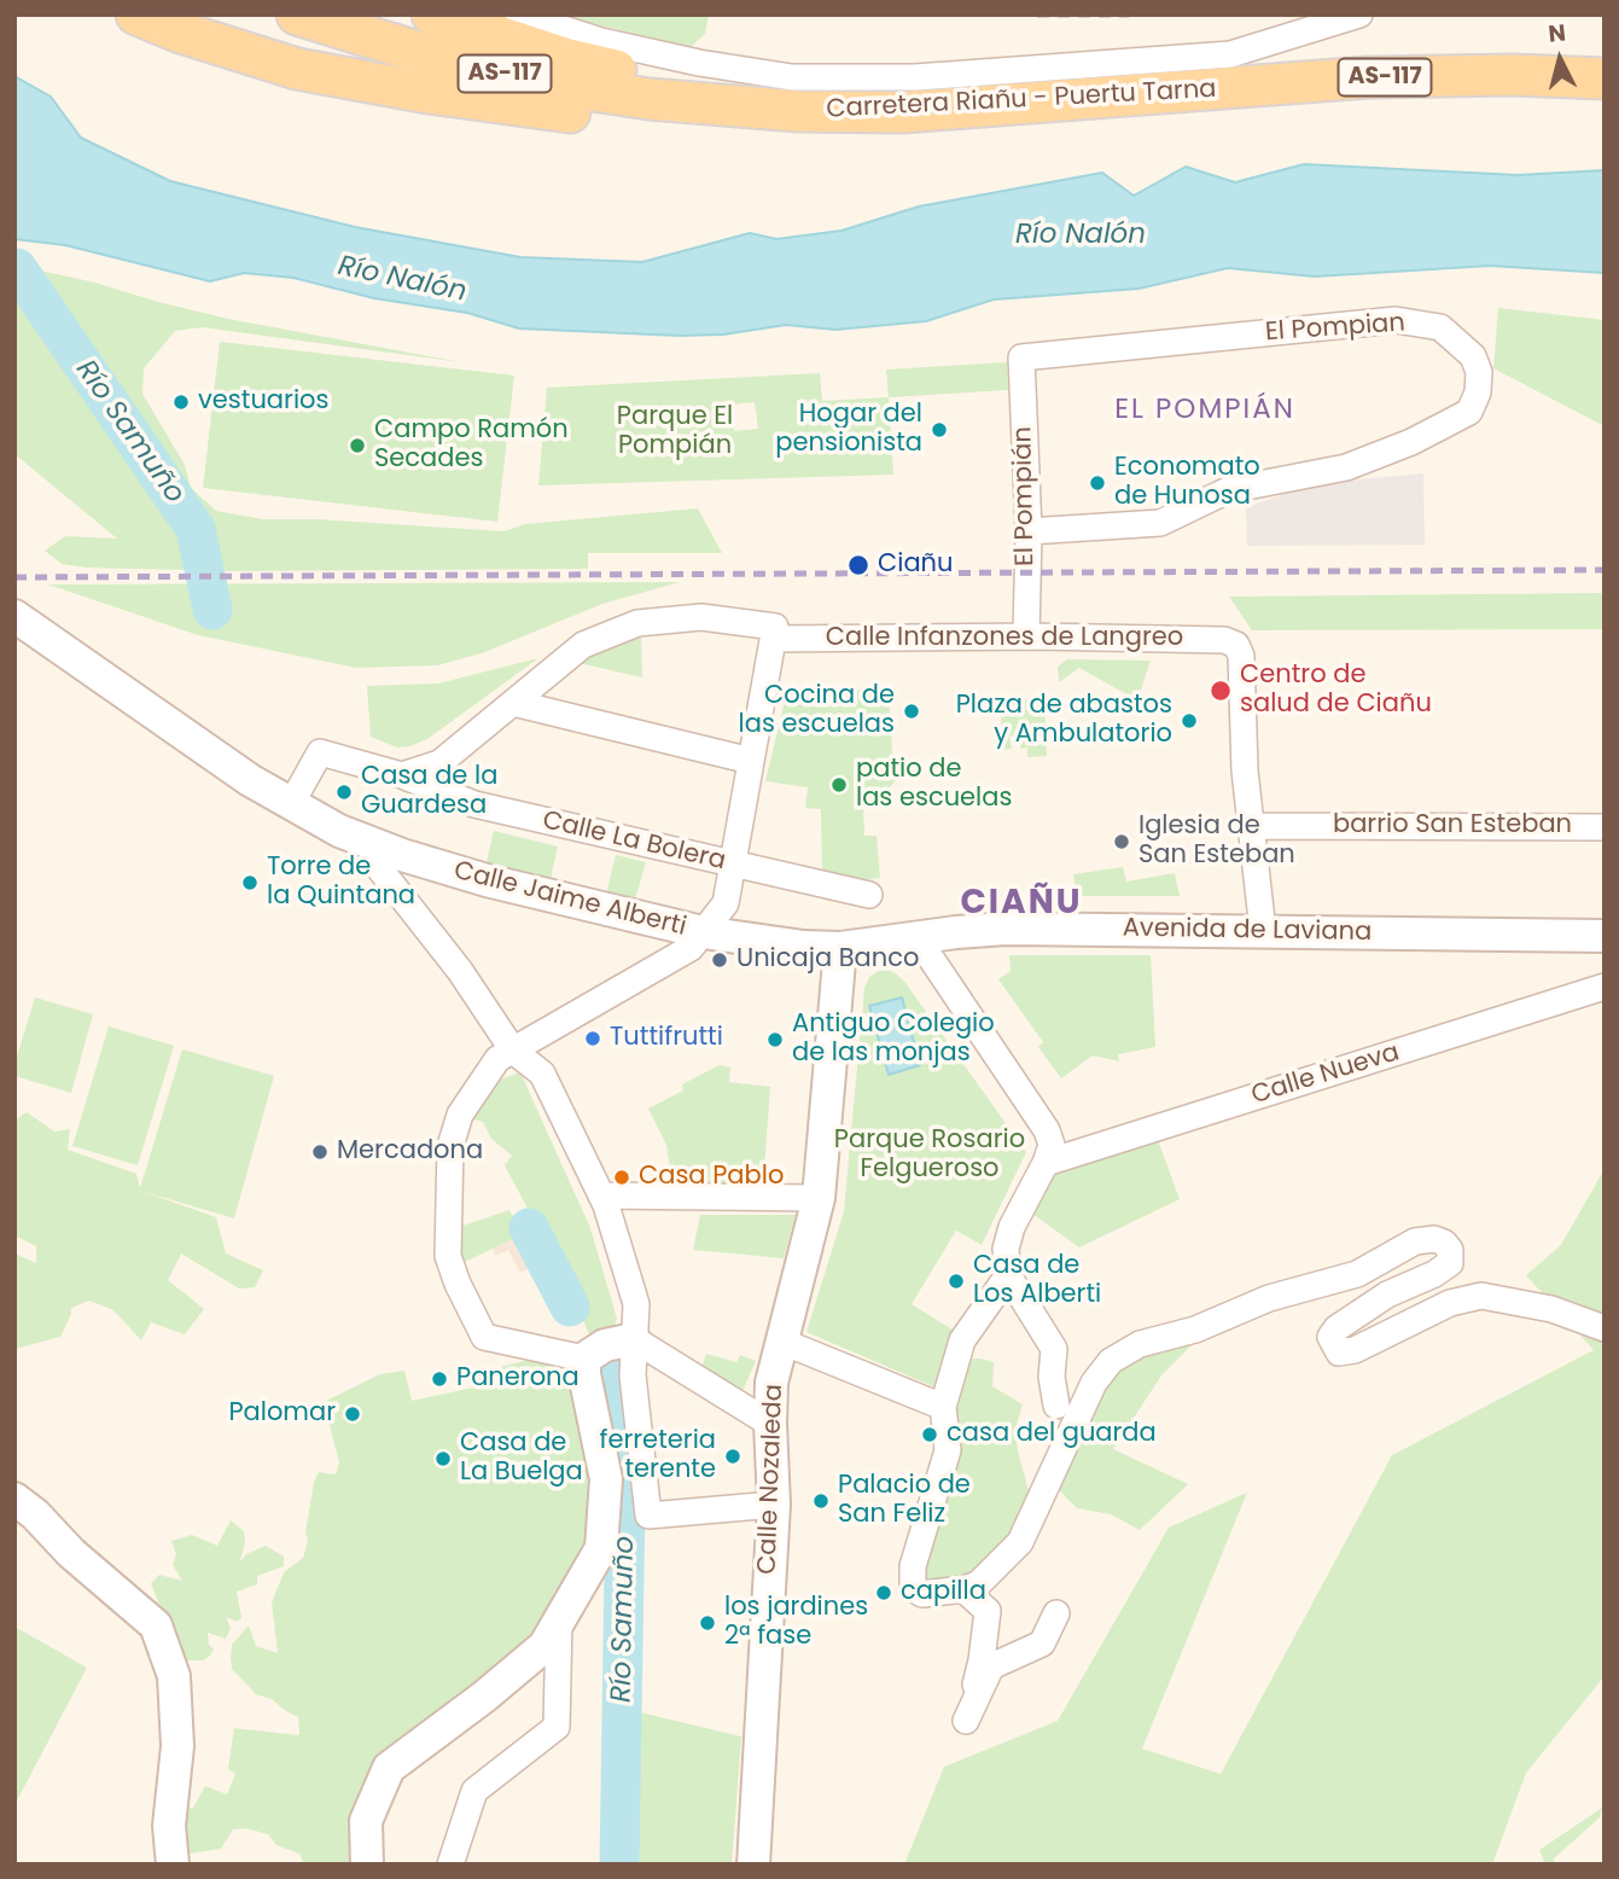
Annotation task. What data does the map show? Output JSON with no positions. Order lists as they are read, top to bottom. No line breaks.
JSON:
{"streets":{"main road":["AS-117","Carretera Riañu - Puertu Tarna"],"street":["El Pompian","El Pompián","Calle Infanzones de Langreo","barrio San Esteban","Calle La Bolera","Calle Jaime Alberti","Avenida de Laviana","Calle Nueva","Calle Nozaleda"]},"crossings":[["El Pompian","El Pompián"],["El Pompián","Calle Infanzones de Langreo"],["Calle Infanzones de Langreo","barrio San Esteban"],["Calle Infanzones de Langreo","Calle La Bolera"],["Calle La Bolera","Calle Jaime Alberti"],["Calle Jaime Alberti","Avenida de Laviana"],["Calle Jaime Alberti","Calle Nozaleda"],["Avenida de Laviana","Calle Nozaleda"]],"districts":["EL POMPIÁN","CIAÑU"],"water":["Río Nalón","Río Samuño"],"parks":["Parque El Pompián","Parque Rosario Felgueroso"],"places":["vestuarios","Hogar del pensionista","Campo Ramón Secades","Economato de Hunosa","Ciañu","Centro de salud de Ciañu","Cocina de las escuelas","Plaza de abastos y Ambulatorio","patio de las escuelas","Casa de la Guardesa","Iglesia de San Esteban","Torre de la Quintana","Unicaja Banco","Tuttifrutti","Antiguo Colegio de las monjas","Mercadona","Casa Pablo","Casa de Los Alberti","Panerona","Palomar","casa del guarda","ferreteria terente","Casa de La Buelga","Palacio de San Feliz","capilla","los jardines 2ª fase"],"north":"top"}
